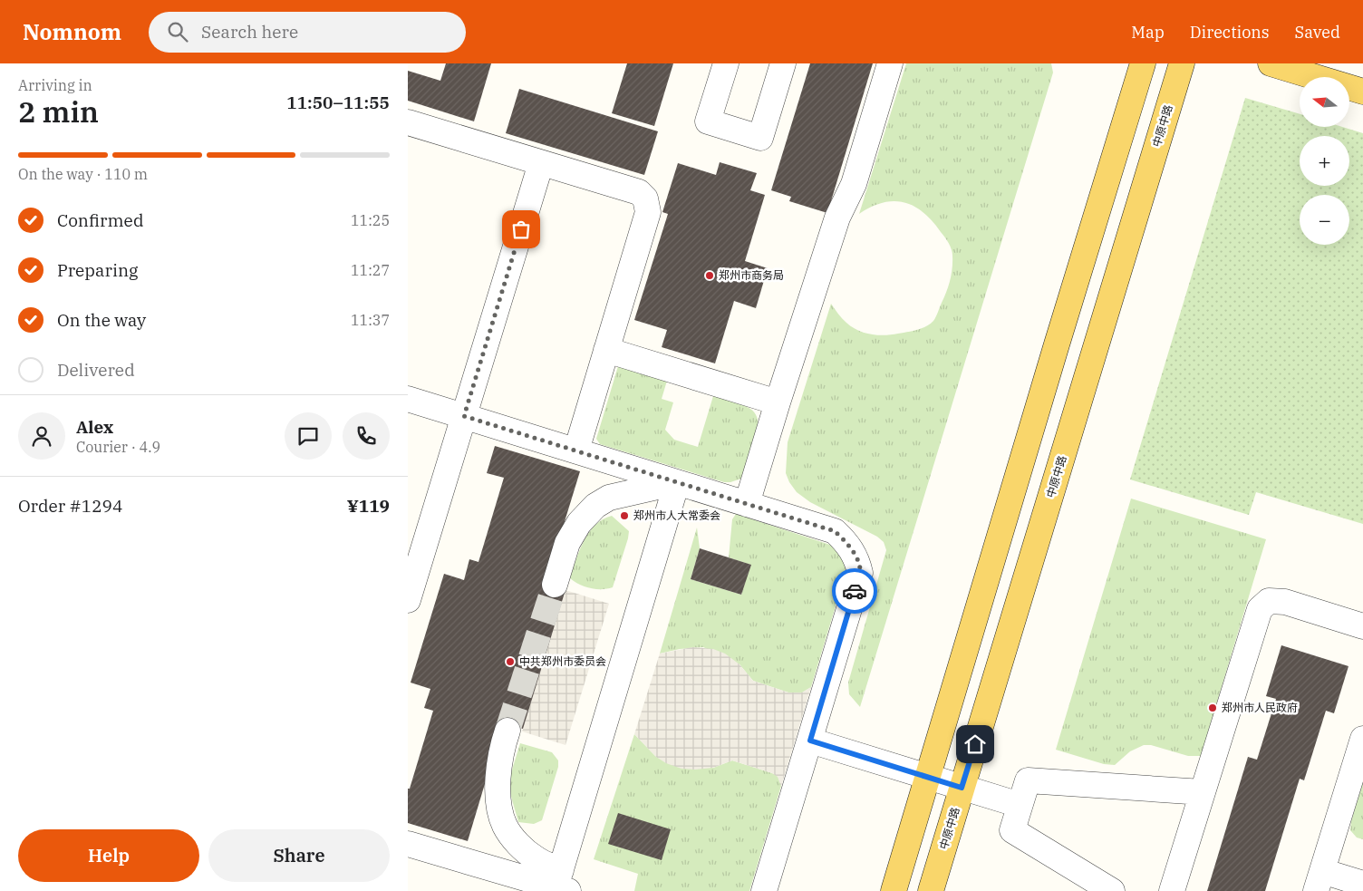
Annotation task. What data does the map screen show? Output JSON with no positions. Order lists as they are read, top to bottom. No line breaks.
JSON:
{"streets":{"main road":["中原中路"]},"places":["郑州市商务局","郑州市人大常委会","中共郑州市委员会","郑州市人民政府"],"north":"left","page":{"header":"Nomnom","search":"Search here","nav":["Map","Directions","Saved"],"heading":["2 min","Arriving in","11:50–11:55"],"panel":["Alex","Courier · 4.9","Order #1294","¥119"],"map_buttons":["+","−"],"bar":"On the way · 110 m","list":[["Confirmed","11:25"],["Preparing","11:27"],["On the way","11:37"],"Delivered"],"buttons":["Help","Share"]}}
